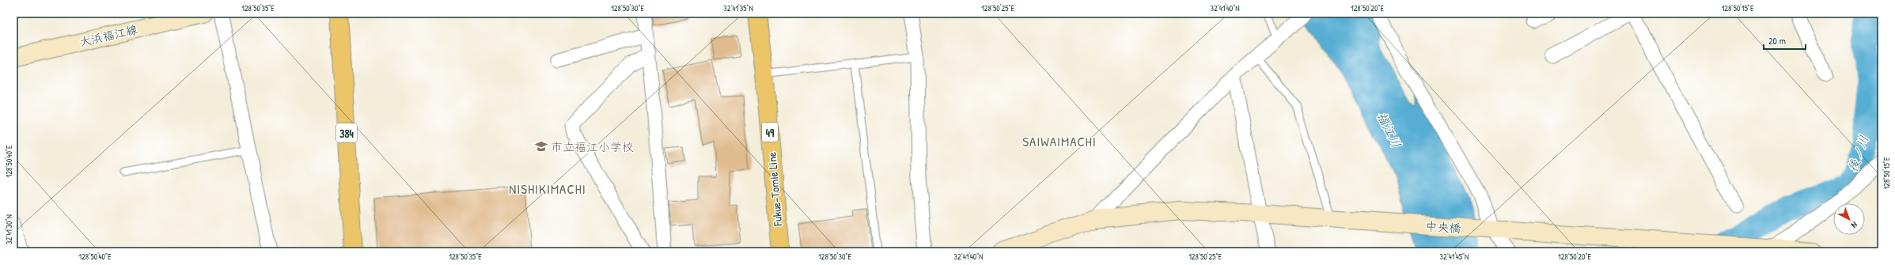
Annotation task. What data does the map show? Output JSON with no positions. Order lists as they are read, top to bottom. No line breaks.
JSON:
{"streets":{"main road":["49","384","Fukue-Tomie Line"],"street":["大浜福江線","中央橋"]},"districts":["SAIWAIMACHI","NISHIKIMACHI"],"water":["福江川","後ノ川"],"places":{"school or university":["市立福江小学校"]},"scale_bar":"20 m","north":"bottom right","coordinates":["128°50'35\"E","128°50'30\"E","32°41'35\"N","128°50'25\"E","32°41'40\"N","128°50'20\"E","128°50'15\"E","128°50'40\"E","32°41'30\"N","32°41'45\"N"]}
